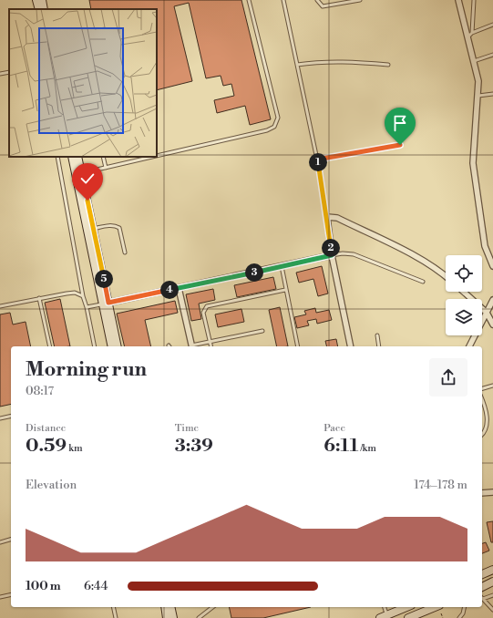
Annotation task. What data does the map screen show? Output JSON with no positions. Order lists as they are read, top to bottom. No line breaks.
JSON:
{"page":{"pins":["1","2","3","5","4"],"heading":["Morning run","08:17"],"stats":[["Distance","0.59 km"],["Time","3:39"],["Pace","6:11 /km"]],"chart":["Elevation","174–178 m"],"list":[{"name":"100 m","note":"6:44"}]}}
